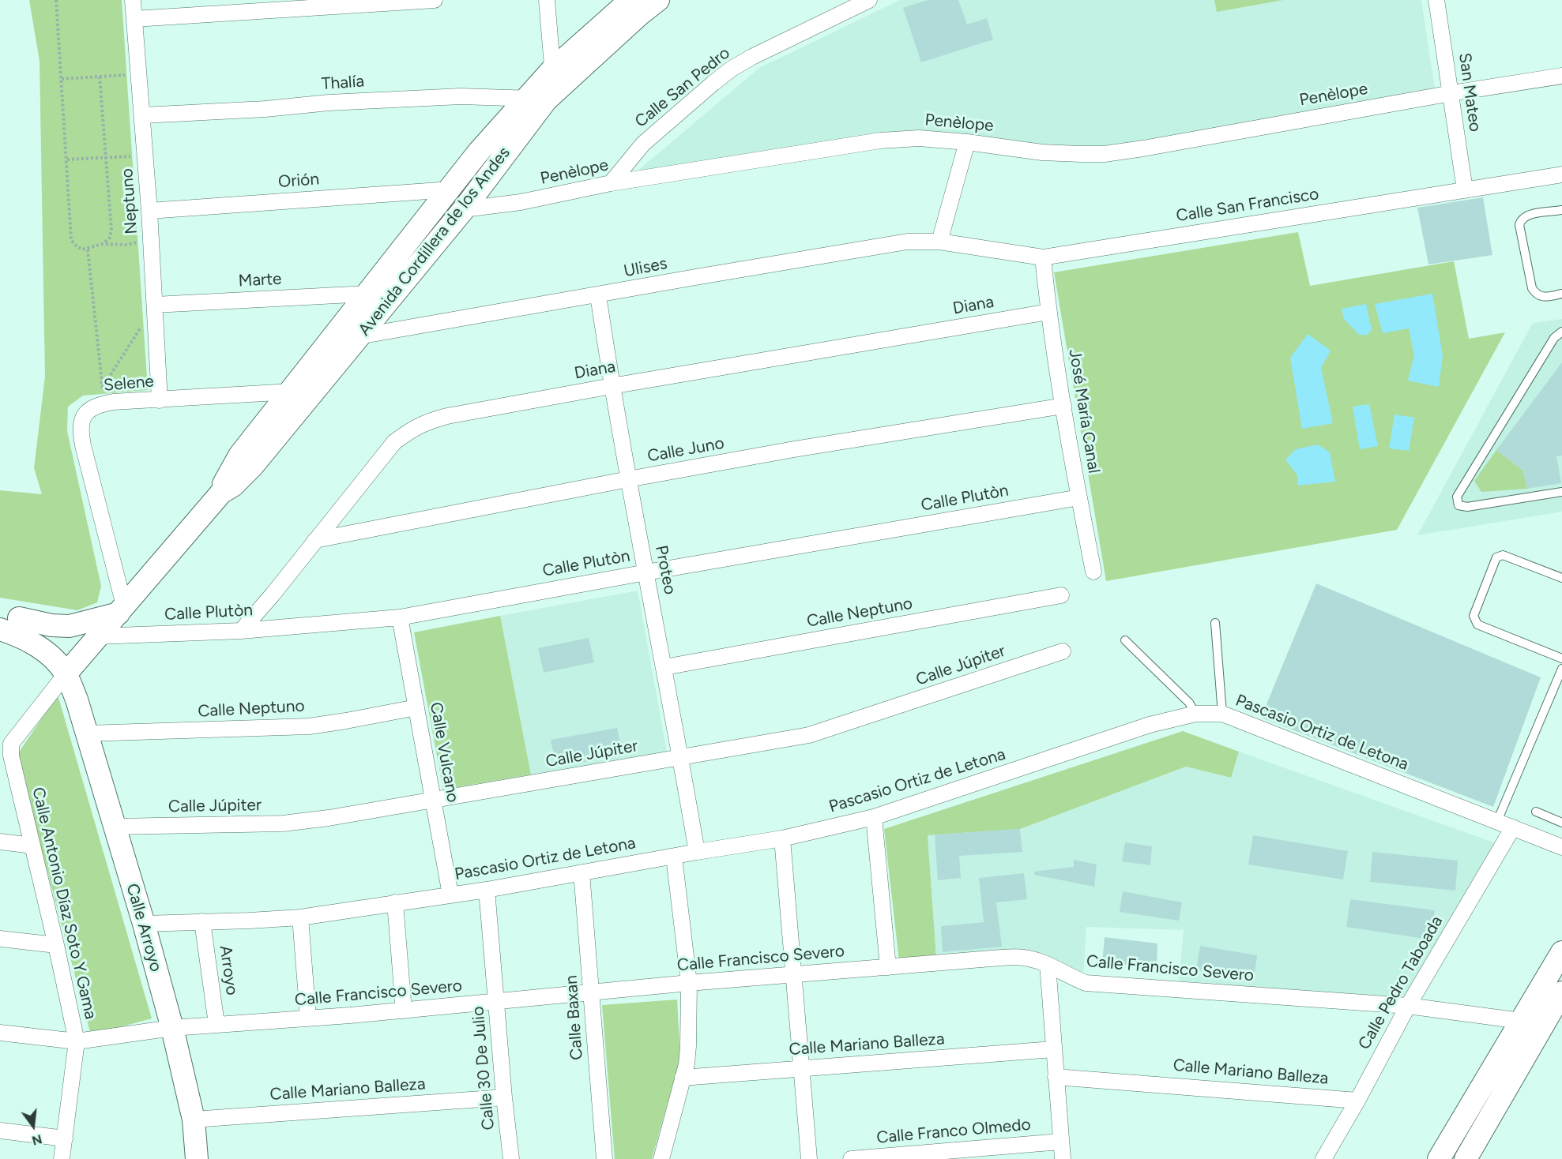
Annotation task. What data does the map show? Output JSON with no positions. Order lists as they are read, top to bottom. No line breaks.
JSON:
{"streets":{"street":["Thalía","Calle San Pedro","San Mateo","Penèlope","Orión","Neptuno","Calle San Francisco","Avenida Cordillera de los Andes","Ulises","Marte","Diana","Selene","José María Canal","Calle Juno","Calle Plutòn","Proteo","Calle Neptuno","Calle Júpiter","Pascasio Ortiz de Letona","Calle Vulcano","Calle Antonio Díaz Soto Y Gama","Calle Arroyo","Calle Francisco Severo","Arroyo","Calle Pedro Taboada","Calle Baxan","Calle Mariano Balleza","Calle 30 De Julio","Calle Franco Olmedo"]},"crossings":[["Thalía","Neptuno"],["Thalía","Avenida Cordillera de los Andes"],["Calle San Pedro","Penèlope"],["San Mateo","Penèlope"],["San Mateo","Calle San Francisco"],["Penèlope","Avenida Cordillera de los Andes"],["Orión","Neptuno"],["Orión","Avenida Cordillera de los Andes"],["Neptuno","Marte"],["Neptuno","Selene"],["Calle San Francisco","Ulises"],["Calle San Francisco","José María Canal"],["Avenida Cordillera de los Andes","Ulises"],["Avenida Cordillera de los Andes","Marte"],["Avenida Cordillera de los Andes","Selene"],["Avenida Cordillera de los Andes","Calle Plutòn"],["Avenida Cordillera de los Andes","Calle Antonio Díaz Soto Y Gama"],["Avenida Cordillera de los Andes","Calle Arroyo"],["Ulises","Proteo"],["Diana","José María Canal"],["Diana","Calle Juno"],["Diana","Calle Plutòn"],["Diana","Proteo"],["José María Canal","Calle Juno"],["José María Canal","Calle Plutòn"],["Calle Juno","Proteo"],["Calle Plutòn","Proteo"],["Calle Plutòn","Calle Vulcano"],["Proteo","Calle Neptuno"],["Proteo","Calle Júpiter"],["Proteo","Pascasio Ortiz de Letona"],["Calle Neptuno","Calle Vulcano"],["Calle Neptuno","Calle Arroyo"],["Calle Júpiter","Calle Vulcano"],["Calle Júpiter","Calle Arroyo"],["Pascasio Ortiz de Letona","Calle Vulcano"],["Pascasio Ortiz de Letona","Calle Arroyo"],["Pascasio Ortiz de Letona","Arroyo"],["Pascasio Ortiz de Letona","Calle Pedro Taboada"],["Pascasio Ortiz de Letona","Calle Baxan"],["Pascasio Ortiz de Letona","Calle 30 De Julio"],["Calle Antonio Díaz Soto Y Gama","Calle Arroyo"],["Calle Antonio Díaz Soto Y Gama","Calle Francisco Severo"],["Calle Arroyo","Calle Francisco Severo"],["Calle Arroyo","Calle Mariano Balleza"],["Calle Francisco Severo","Arroyo"],["Calle Francisco Severo","Calle Pedro Taboada"],["Calle Francisco Severo","Calle Baxan"],["Calle Francisco Severo","Calle 30 De Julio"],["Calle Pedro Taboada","Calle Mariano Balleza"],["Calle Mariano Balleza","Calle 30 De Julio"]],"north":"bottom"}
